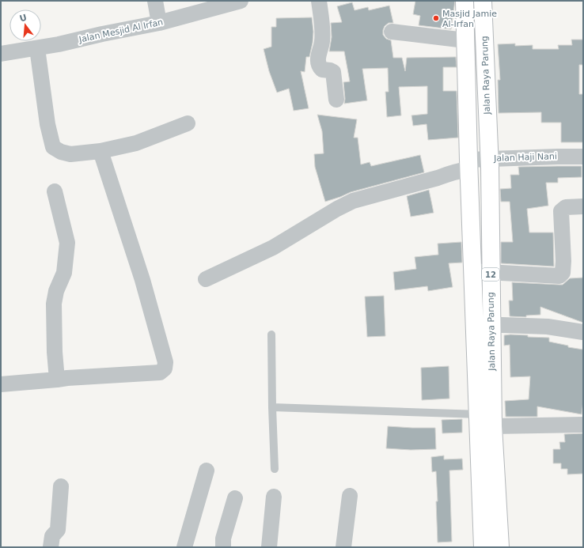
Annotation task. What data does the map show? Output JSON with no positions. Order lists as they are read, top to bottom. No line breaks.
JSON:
{"streets":{"highway":["Jalan Raya Parung","12"],"street":["Jalan Mesjid Al Irfan","Jalan Haji Nani"]},"crossings":[["Jalan Raya Parung","Jalan Haji Nani"]],"places":["Masjid Jamie Al-Irfan"],"north":"top"}
